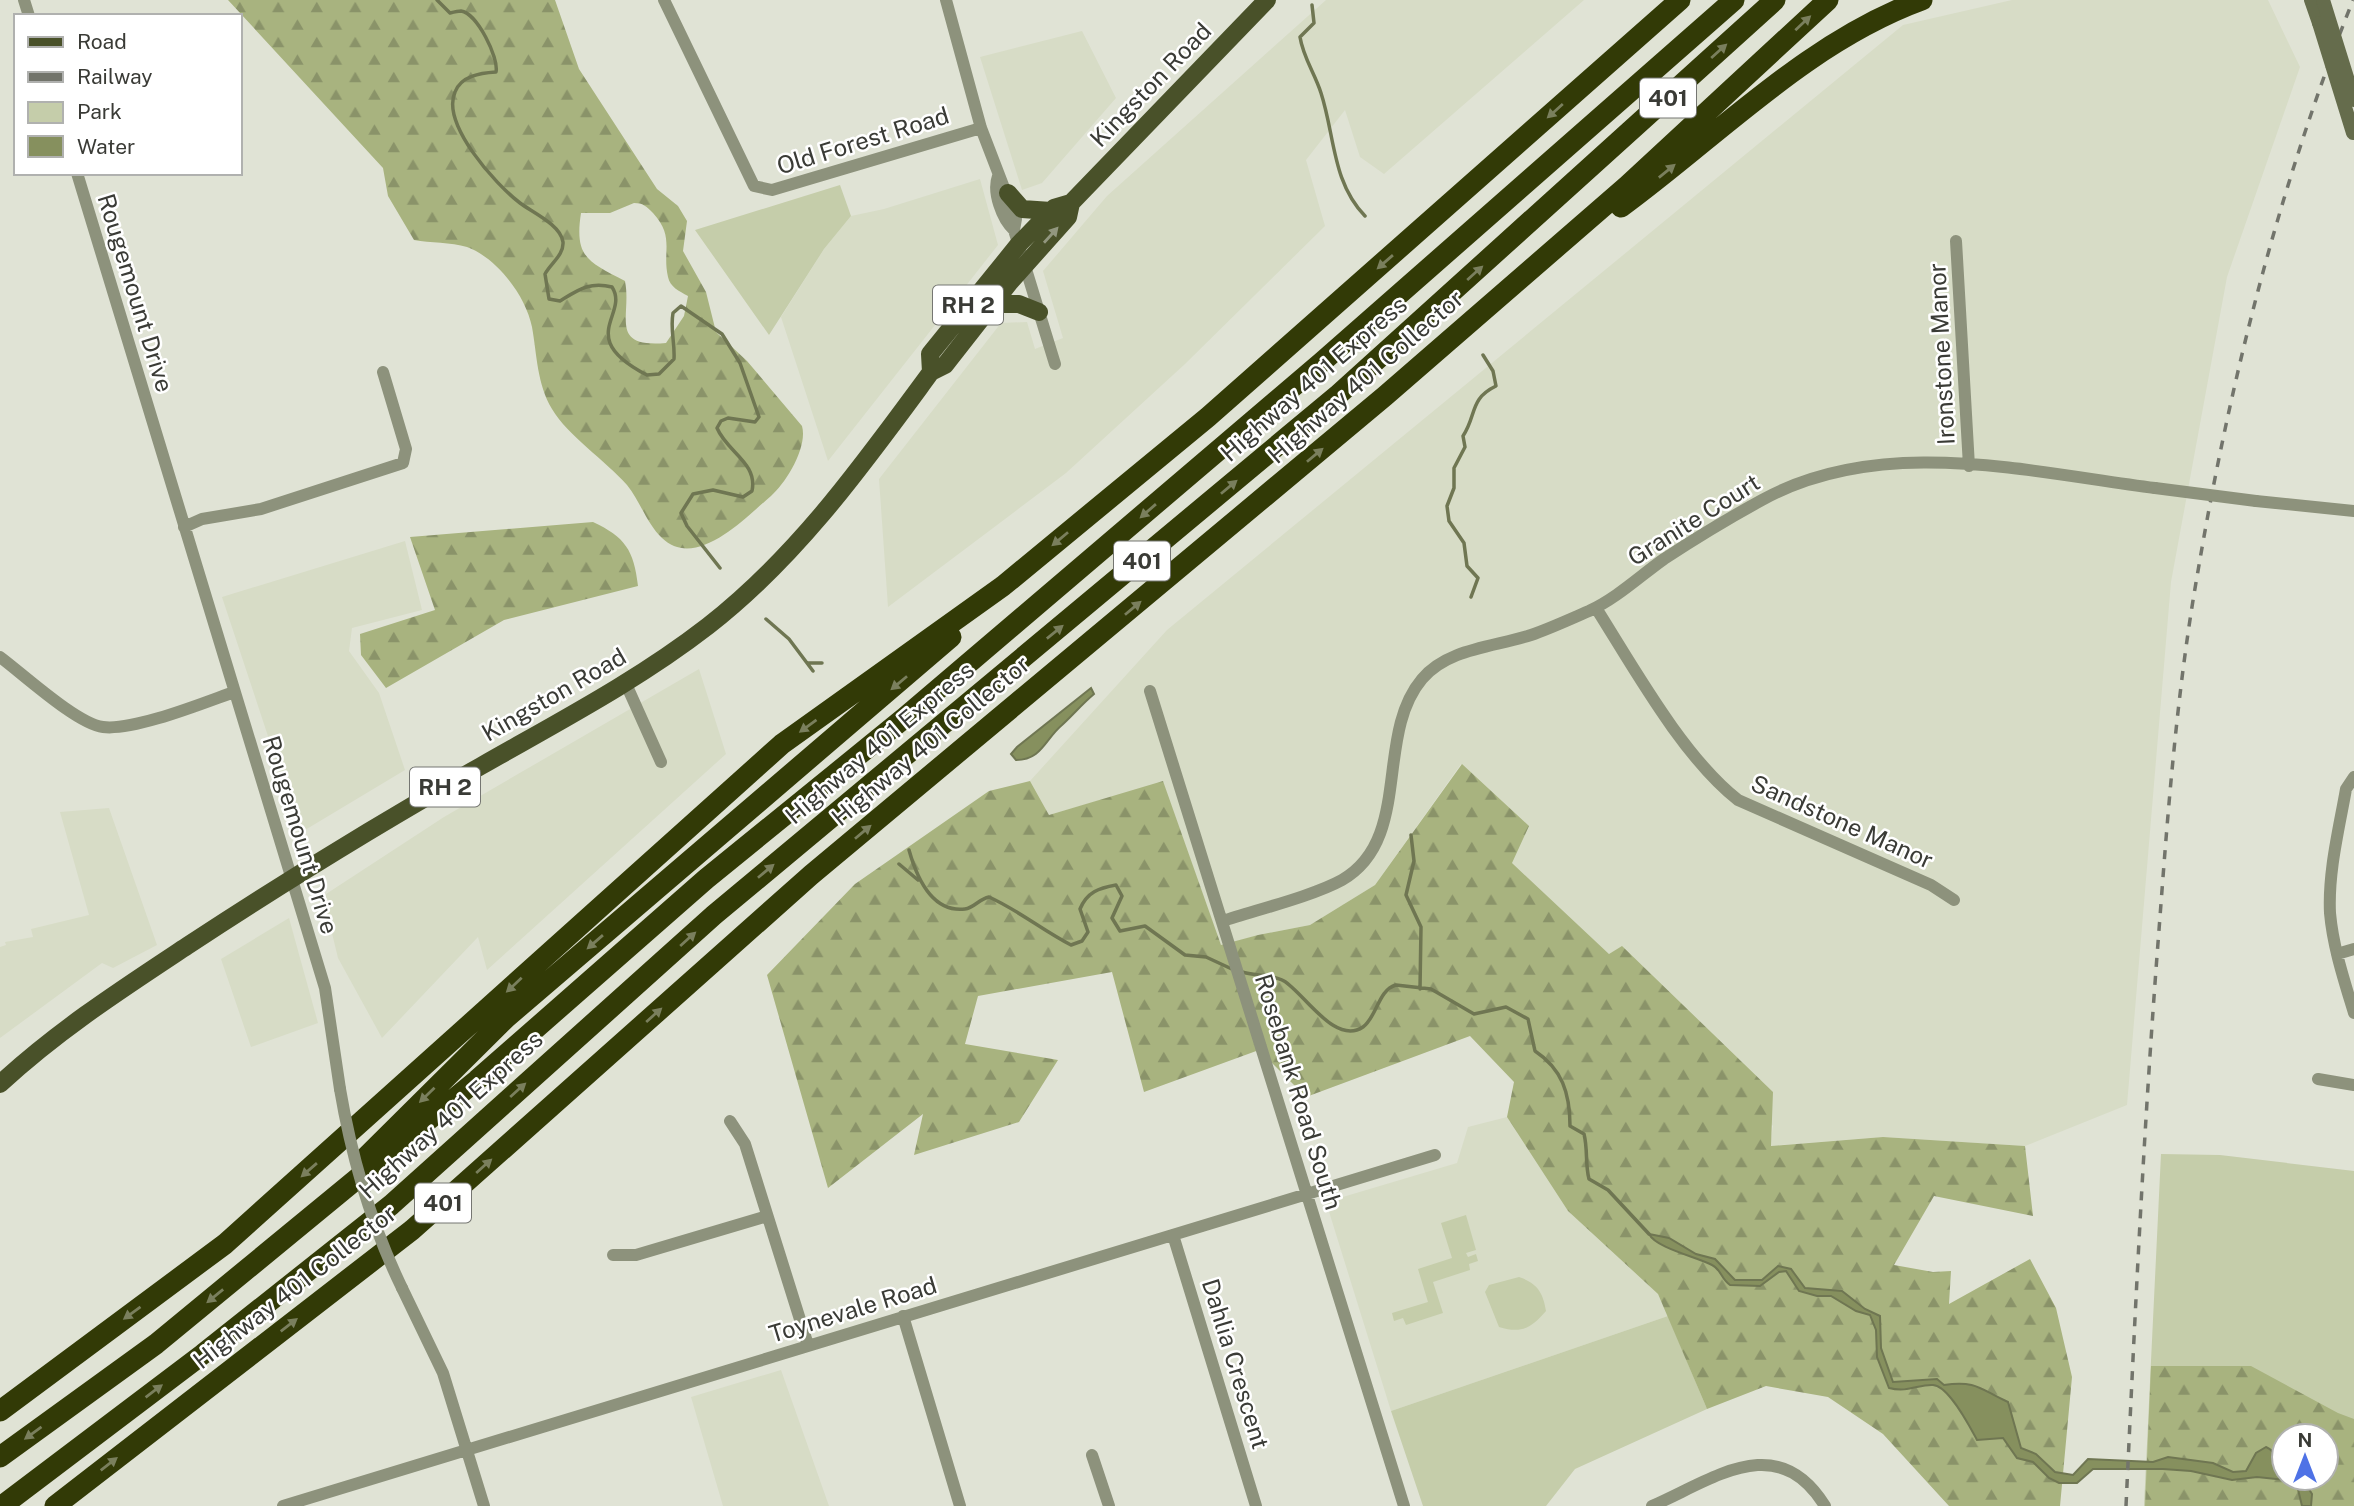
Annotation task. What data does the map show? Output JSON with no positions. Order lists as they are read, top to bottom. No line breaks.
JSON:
{"streets":{"highway":["401","Highway 401 Collector","Highway 401 Express"],"main road":["Kingston Road","RH 2"],"street":["Old Forest Road","Rougemount Drive","Ironstone Manor","Granite Court","Sandstone Manor","Rosebank Road South","Toynevale Road","Dahlia Crescent"]},"crossings":[["Kingston Road","Rougemount Drive"],["Rougemount Drive","Toynevale Road"],["Ironstone Manor","Granite Court"],["Granite Court","Sandstone Manor"],["Granite Court","Rosebank Road South"],["Rosebank Road South","Toynevale Road"],["Toynevale Road","Dahlia Crescent"]],"legend":["Road","Railway","Park","Water"],"north":"top"}
